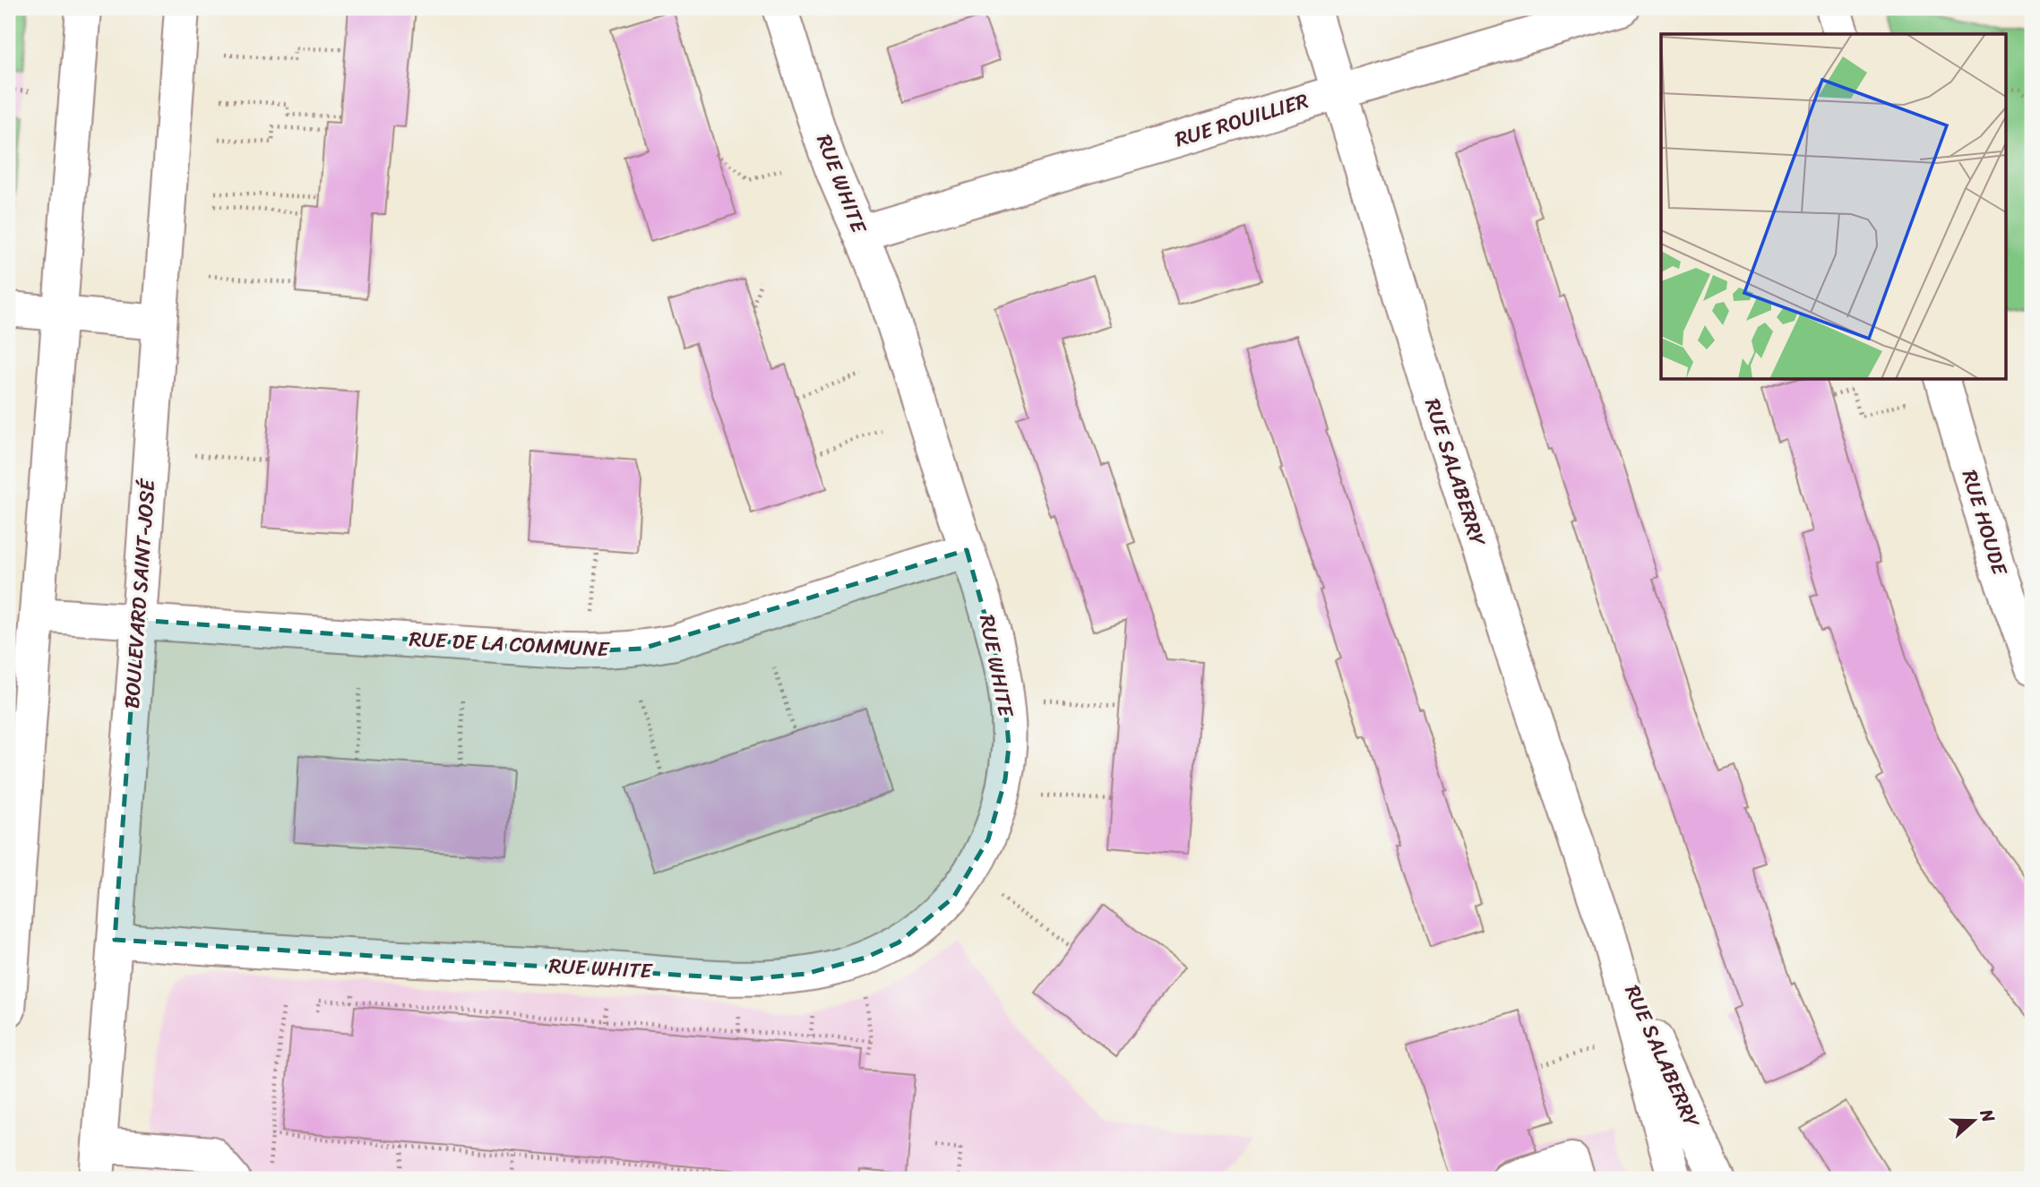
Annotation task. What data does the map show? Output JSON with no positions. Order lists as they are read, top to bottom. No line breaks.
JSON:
{"streets":{"street":["RUE ROUILLIER","RUE WHITE","RUE SALABERRY","RUE HOUDE","BOULEVARD SAINT-JOSÉ","RUE DE LA COMMUNE"]},"crossings":[["RUE ROUILLIER","RUE WHITE"],["RUE ROUILLIER","RUE SALABERRY"],["RUE WHITE","BOULEVARD SAINT-JOSÉ"],["RUE WHITE","RUE DE LA COMMUNE"],["BOULEVARD SAINT-JOSÉ","RUE DE LA COMMUNE"]],"north":"right"}
